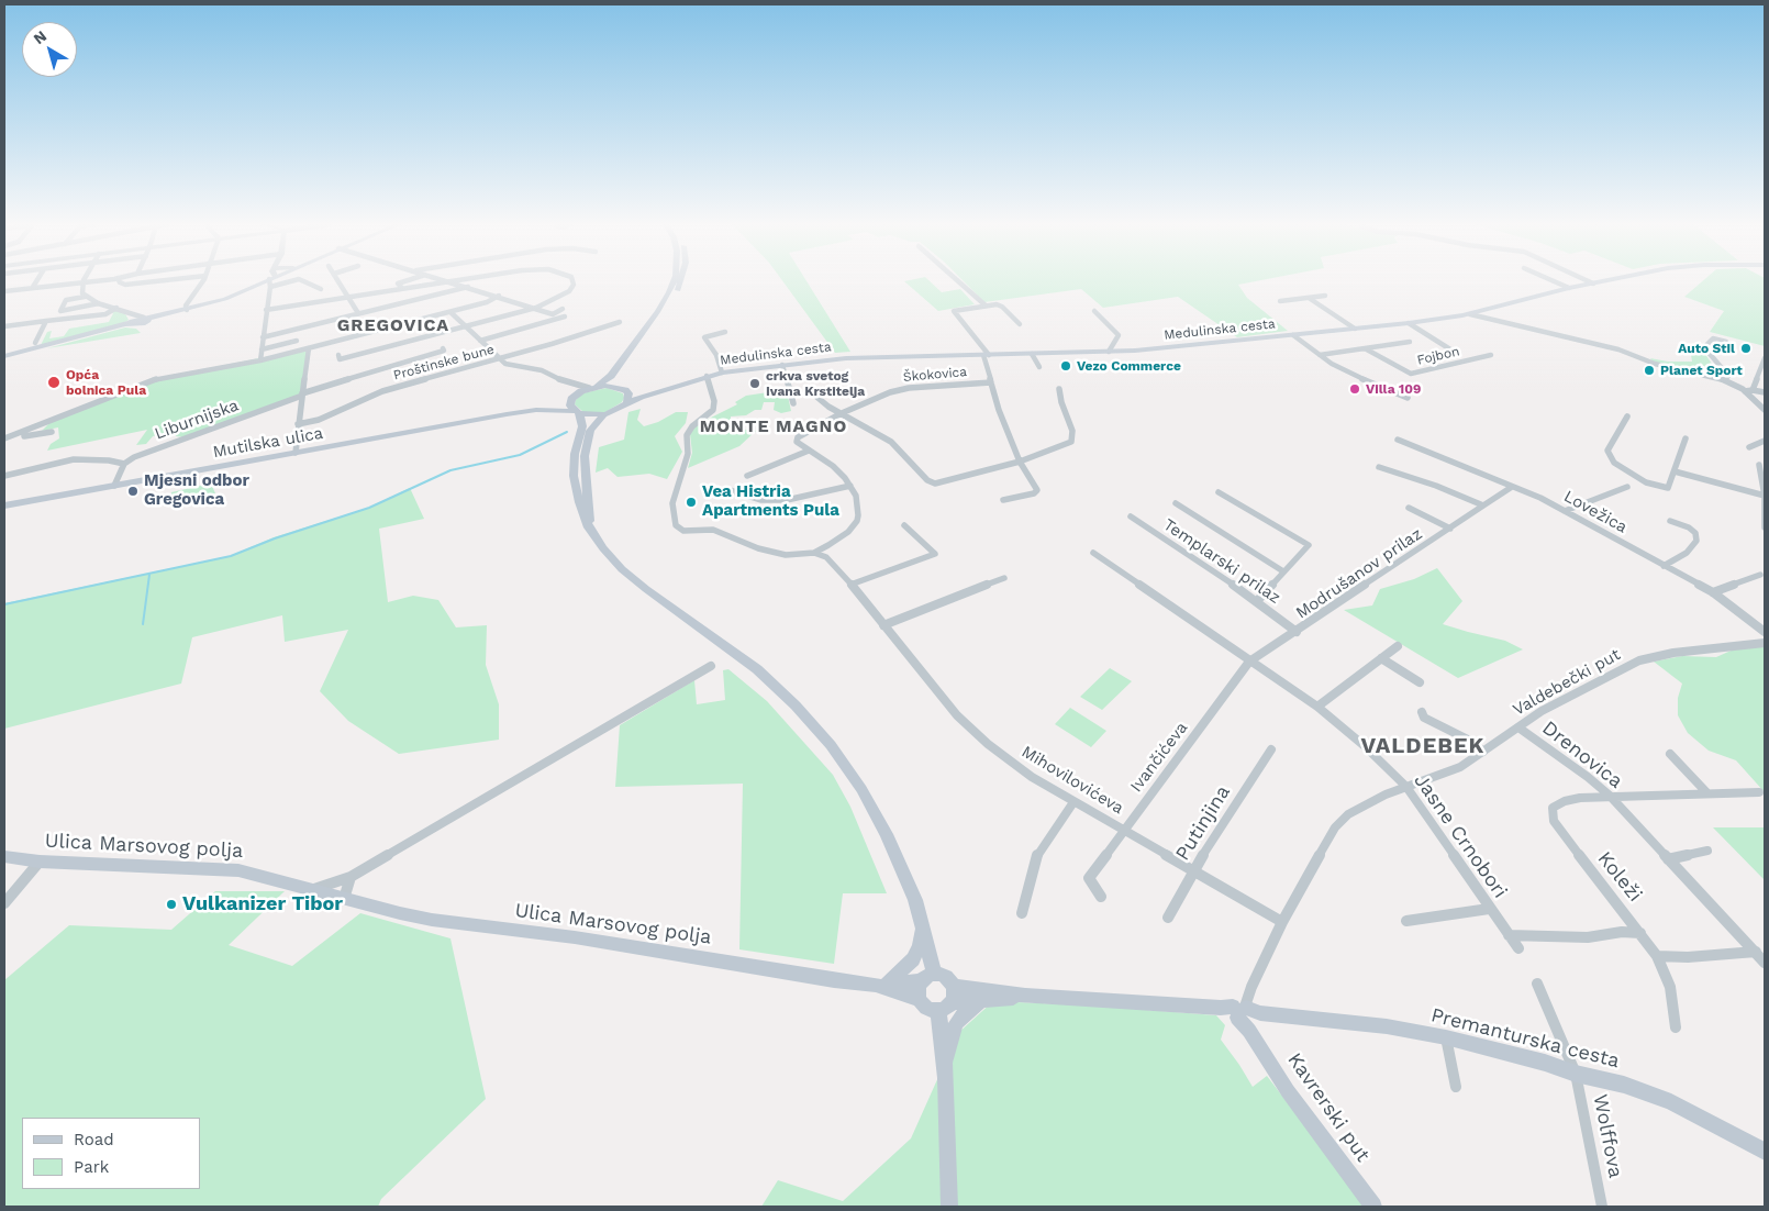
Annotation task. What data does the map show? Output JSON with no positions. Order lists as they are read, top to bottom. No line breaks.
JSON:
{"streets":{"main road":["Medulinska cesta","Mutilska ulica","Ulica Marsovog polja","Premanturska cesta","Kavrerski put"],"street":["Fojbon","Proštinske bune","Škokovica","Liburnijska","Lovežica","Templarski prilaz","Modrušanov prilaz","Valdebečki put","Drenovica","Ivančićeva","Mihovilovićeva","Putinjina","Jasne Crnobori","Koleži","Wolffova"]},"crossings":[["Templarski prilaz","Modrušanov prilaz"],["Modrušanov prilaz","Ivančićeva"],["Modrušanov prilaz","Jasne Crnobori"],["Valdebečki put","Drenovica"],["Valdebečki put","Mihovilovićeva"],["Valdebečki put","Jasne Crnobori"],["Valdebečki put","Premanturska cesta"],["Valdebečki put","Kavrerski put"],["Drenovica","Koleži"],["Ivančićeva","Mihovilovićeva"],["Ivančićeva","Jasne Crnobori"],["Mihovilovićeva","Putinjina"],["Ulica Marsovog polja","Premanturska cesta"],["Premanturska cesta","Kavrerski put"],["Premanturska cesta","Wolffova"]],"districts":["GREGOVICA","MONTE MAGNO","VALDEBEK"],"places":["Auto Stil","Vezo Commerce","Planet Sport","Opća bolnica Pula","crkva svetog Ivana Krstitelja","Villa 109","Mjesni odbor Gregovica","Vea Histria Apartments Pula","Vulkanizer Tibor"],"legend":["Road","Park"],"north":"top left"}
